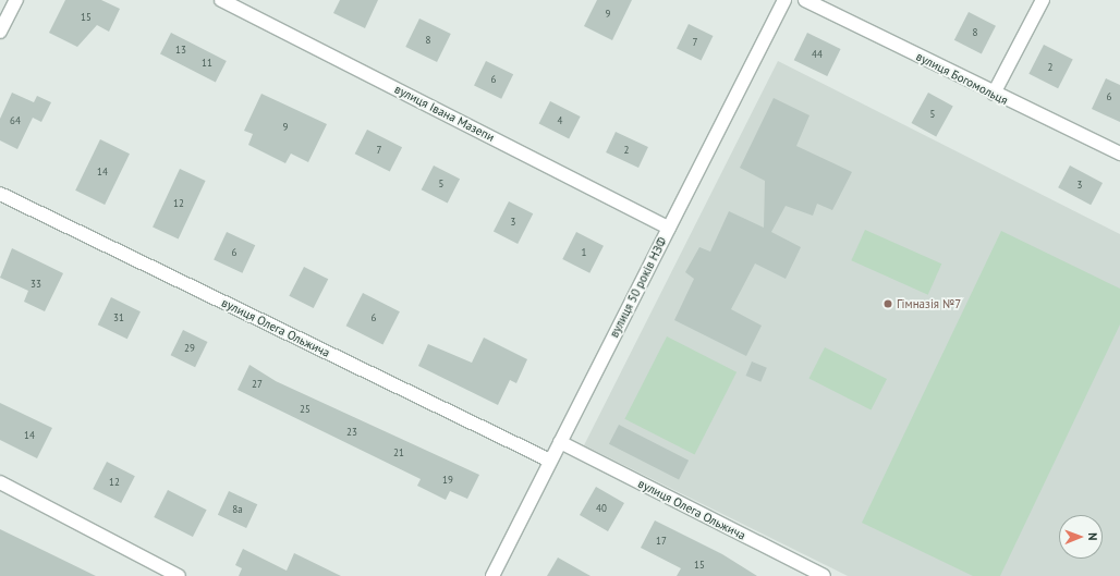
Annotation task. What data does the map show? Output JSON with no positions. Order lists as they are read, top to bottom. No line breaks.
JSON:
{"streets":{"street":["вулиця Богомольця","вулиця Івана Мазепи","вулиця 50 років НЗФ","вулиця Олега Ольжича"]},"crossings":[["вулиця Івана Мазепи","вулиця 50 років НЗФ"],["вулиця 50 років НЗФ","вулиця Олега Ольжича"]],"places":["Гімназія №7"],"house_numbers":["9","15","8","8","7","13","44","11","2","6","6","5","64","4","9","7","2","14","5","3","12","3","6","1","33","31","6","29","27","25","23","14","21","19","12","40","8а","17","15"],"north":"right"}
